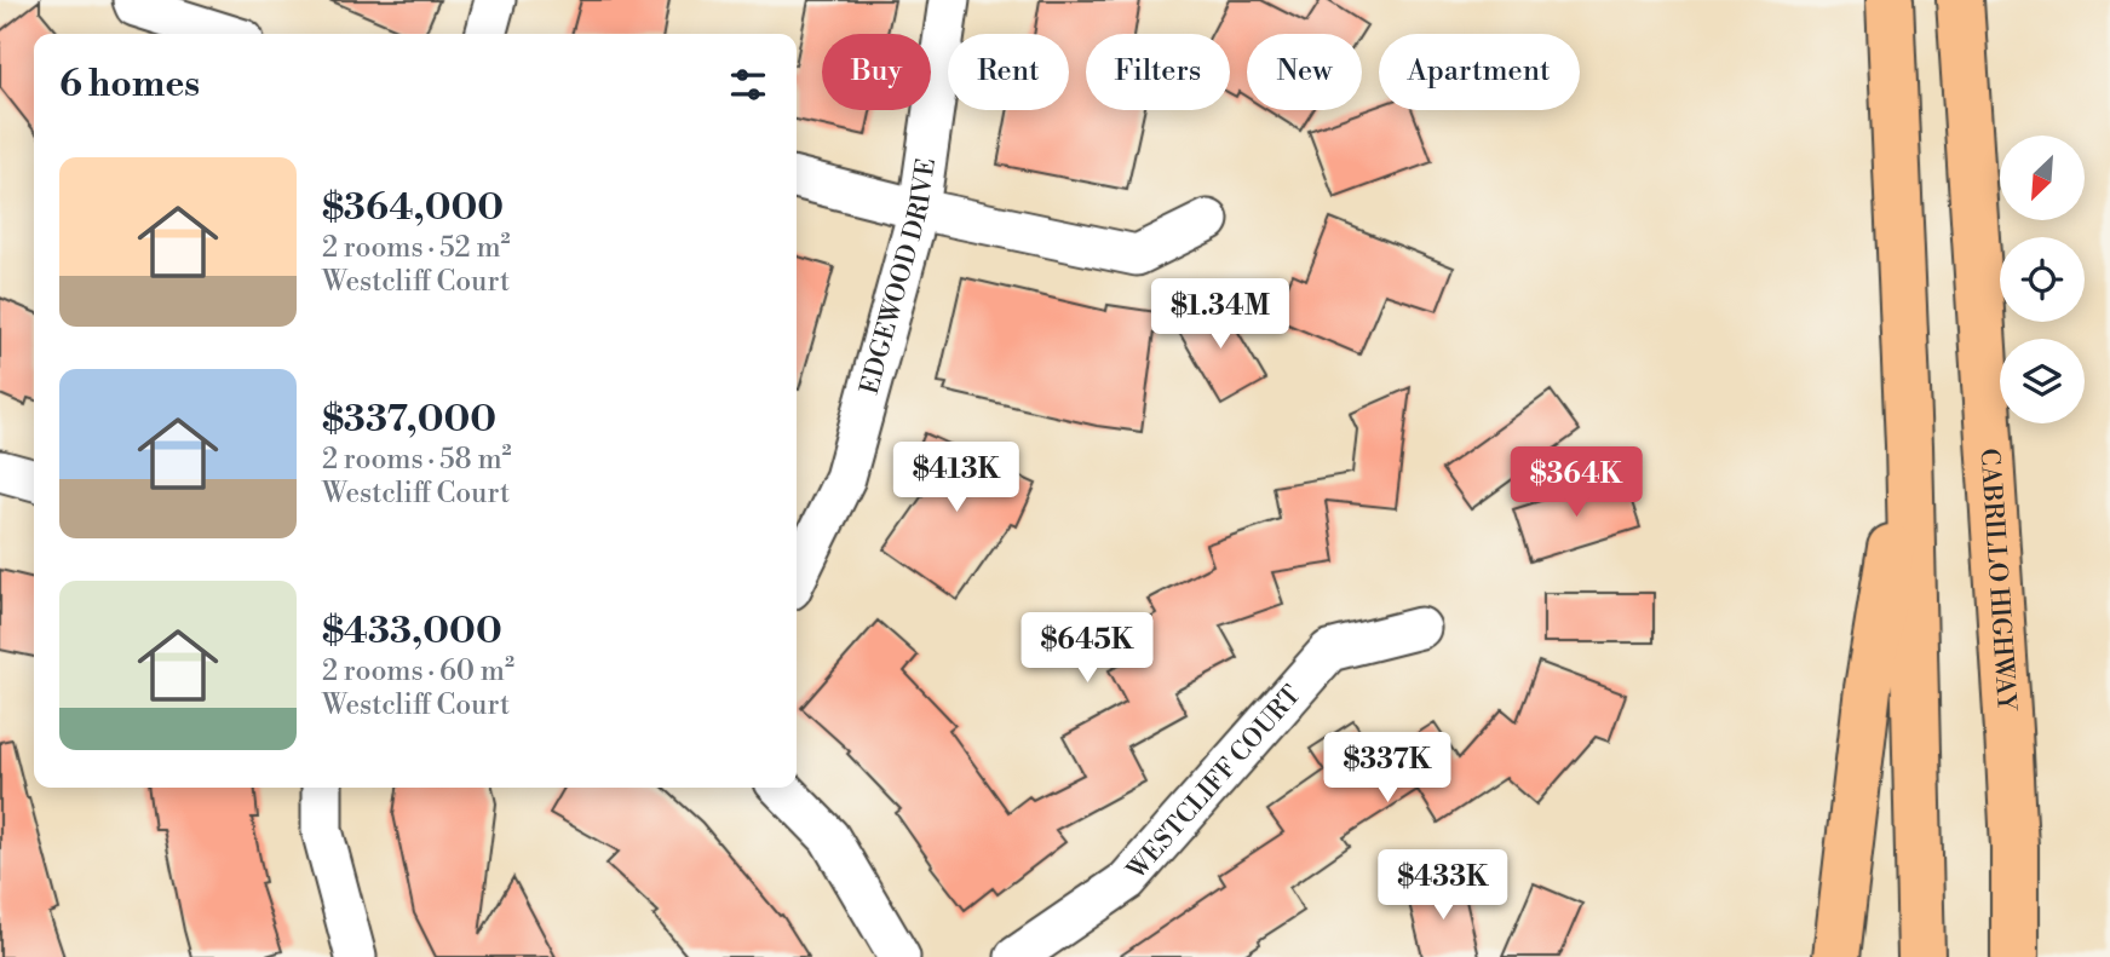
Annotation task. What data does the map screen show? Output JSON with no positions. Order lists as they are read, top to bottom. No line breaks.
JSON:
{"streets":{"highway":["CABRILLO HIGHWAY"],"street":["EDGEWOOD DRIVE","WESTCLIFF COURT"]},"north":"bottom left","page":{"chip":["Buy","Rent","Filters","New","Apartment"],"heading":"6 homes","list":[{"name":"$364,000","note":"2 rooms · 52 m² · Westcliff Court"},{"name":"$337,000","note":"2 rooms · 58 m² · Westcliff Court"},{"name":"$433,000","note":"2 rooms · 60 m² · Westcliff Court"}],"price":["$1.34M","$413K","$364K","$645K","$337K","$433K"]}}
